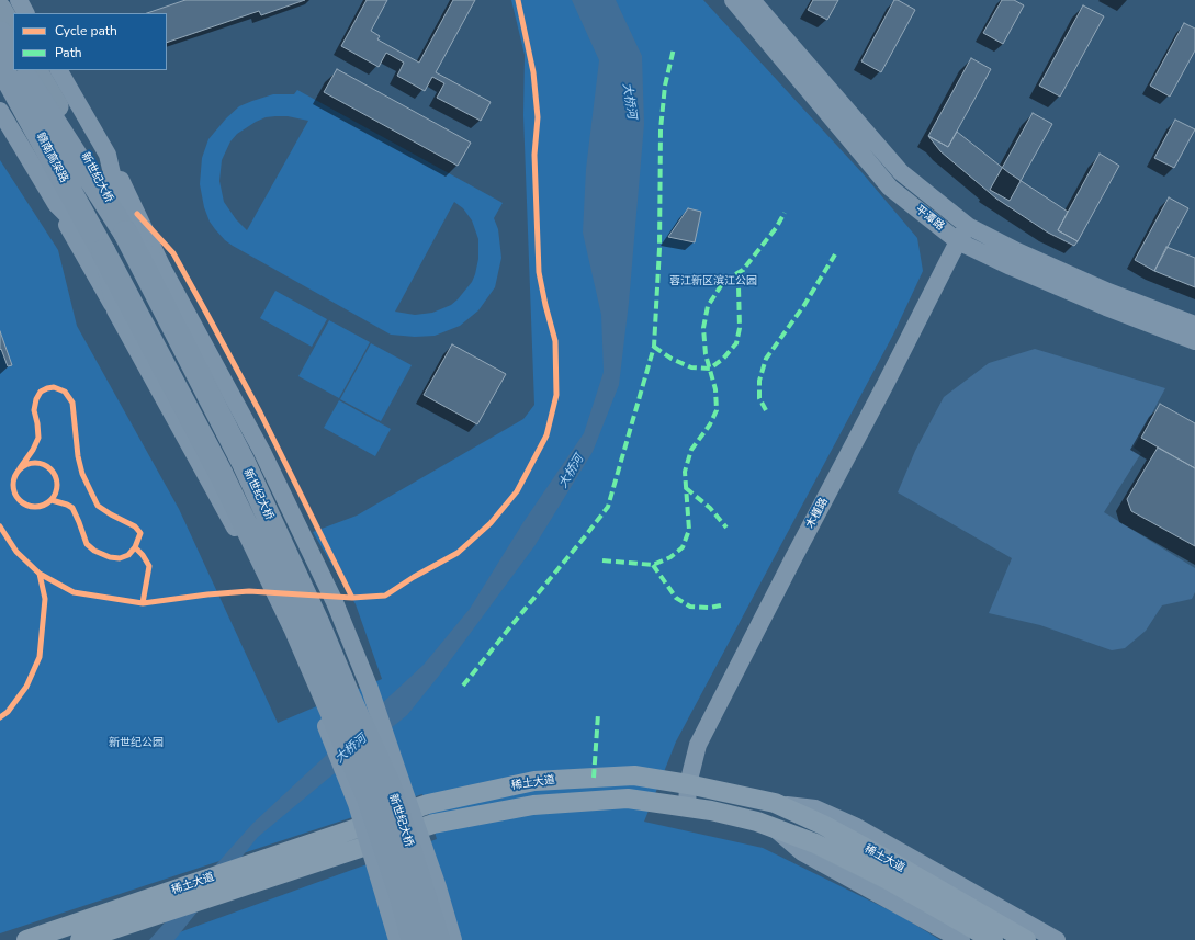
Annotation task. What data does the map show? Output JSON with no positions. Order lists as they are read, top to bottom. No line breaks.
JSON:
{"streets":{"highway":["赣南高架路","新世纪大桥"],"main road":["稀土大道"],"street":["平潭路","木槿路"]},"crossings":[["赣南高架路","新世纪大桥"],["平潭路","木槿路"],["木槿路","稀土大道"]],"water":["大桥河"],"parks":["蓉江新区滨江公园","新世纪公园"],"legend":["Cycle path","Path"]}
